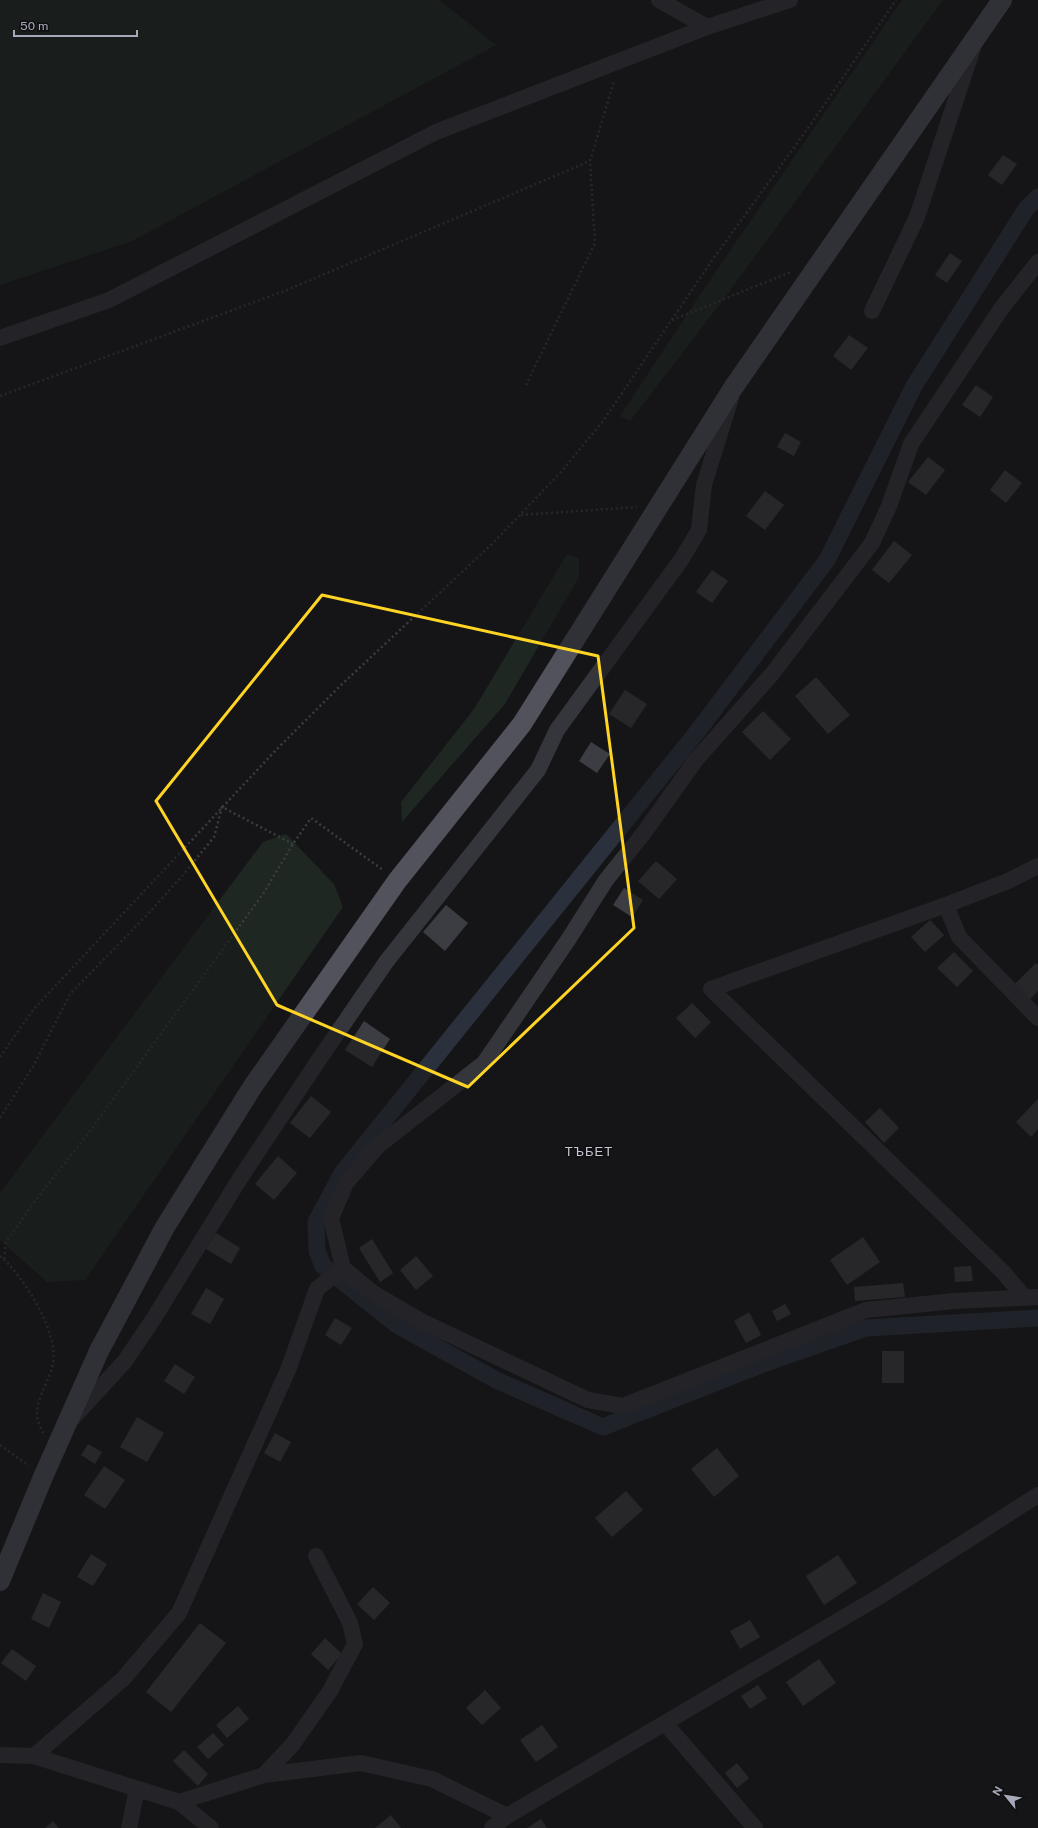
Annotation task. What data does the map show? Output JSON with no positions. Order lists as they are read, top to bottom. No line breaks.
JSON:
{"districts":["ТЪБЕТ"],"scale_bar":"50 m","north":"top left"}
